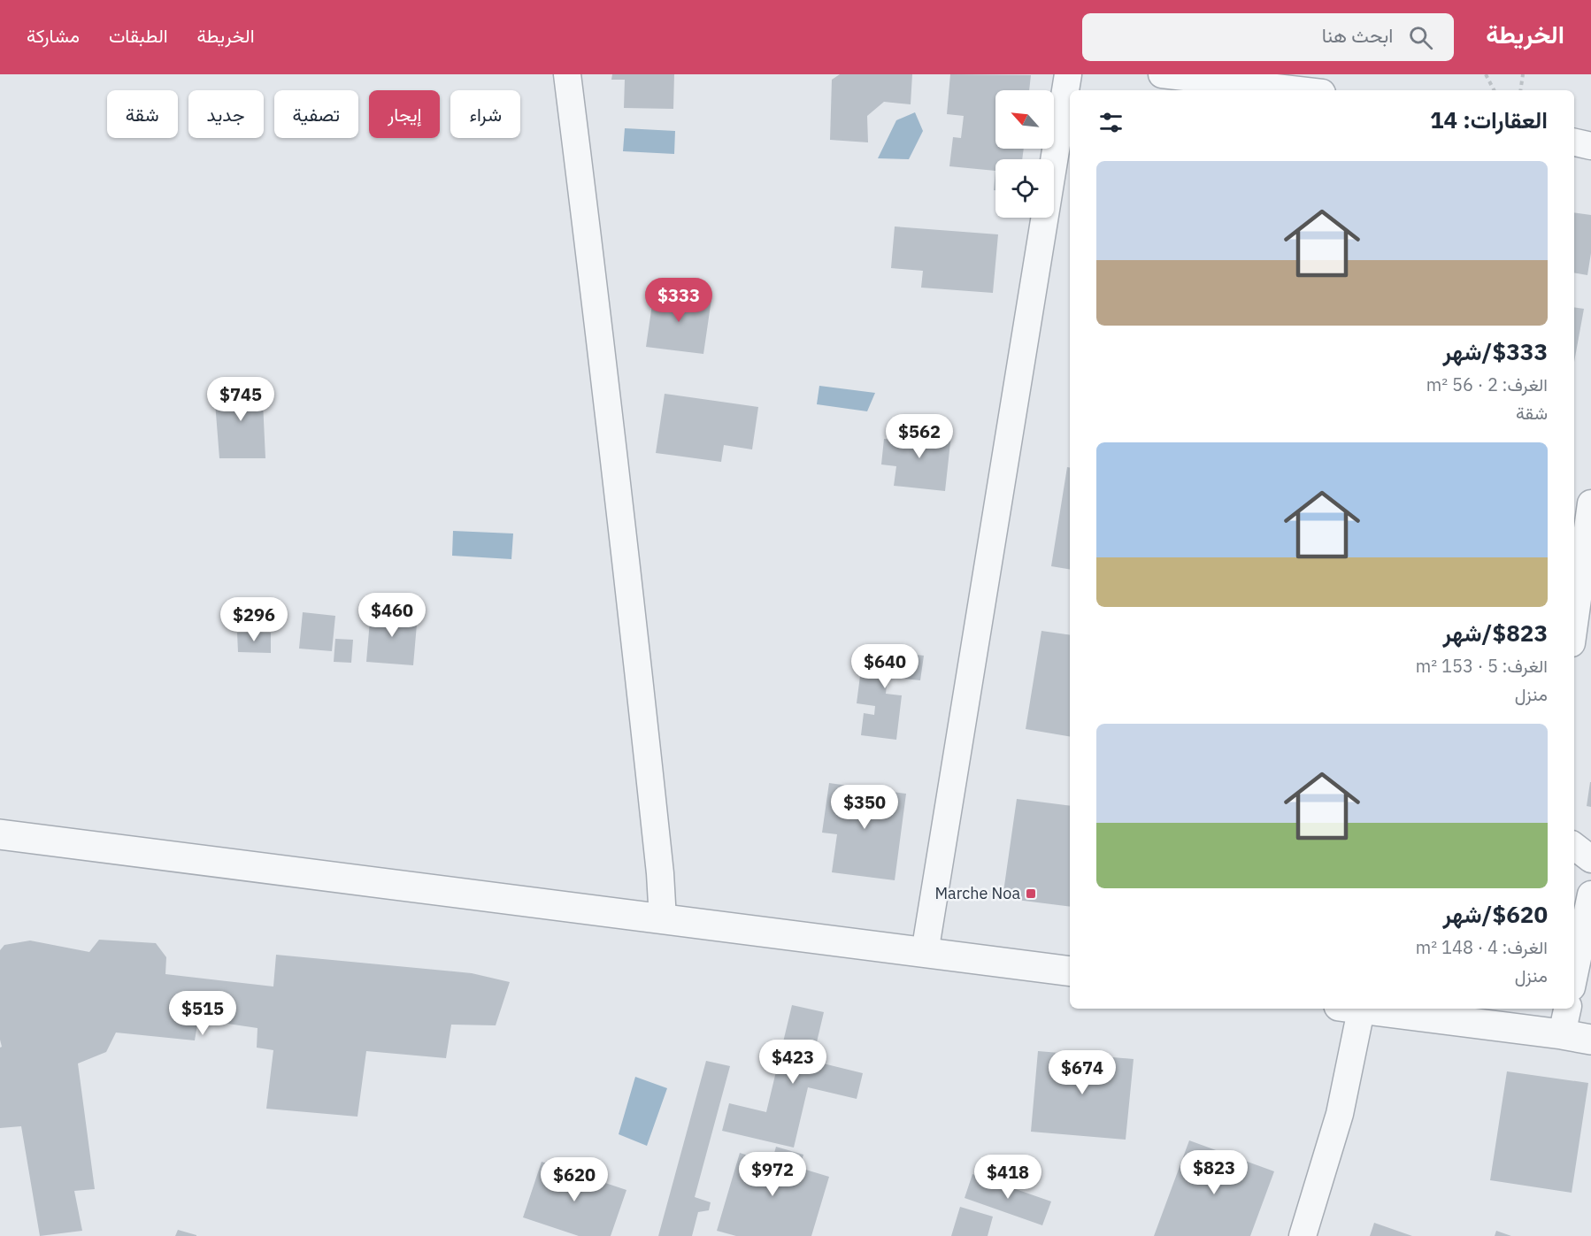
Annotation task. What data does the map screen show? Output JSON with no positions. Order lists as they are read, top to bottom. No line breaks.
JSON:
{"places":{"transit":["Marche Noa"]},"north":"top left","page":{"header":"الخريطة","search":"ابحث هنا","nav":["الخريطة","الطبقات","مشاركة"],"chip":["شراء","إيجار","تصفية","جديد","شقة"],"heading":"العقارات: 14","list":[{"name":"$333/شهر","note":"الغرف: 2 · 56 m² · شقة"},{"name":"$823/شهر","note":"الغرف: 5 · 153 m² · منزل"},{"name":"$620/شهر","note":"الغرف: 4 · 148 m² · منزل"}],"price":["$333","$745","$562","$460","$296","$640","$350","$515","$423","$674","$823","$972","$418","$620"]}}
